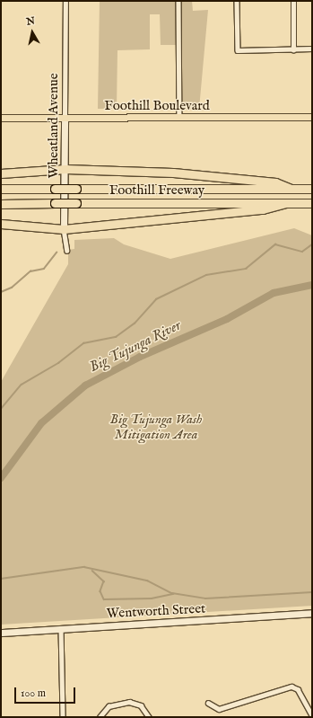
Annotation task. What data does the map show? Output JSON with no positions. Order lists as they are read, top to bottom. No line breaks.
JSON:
{"streets":{"highway":["Foothill Freeway"],"main road":["Foothill Boulevard","Wheatland Avenue","Wentworth Street"]},"crossings":[["Foothill Boulevard","Wheatland Avenue"]],"water":["Big Tujunga River"],"parks":["Big Tujunga Wash Mitigation Area"],"scale_bar":"100 m","north":"top"}
